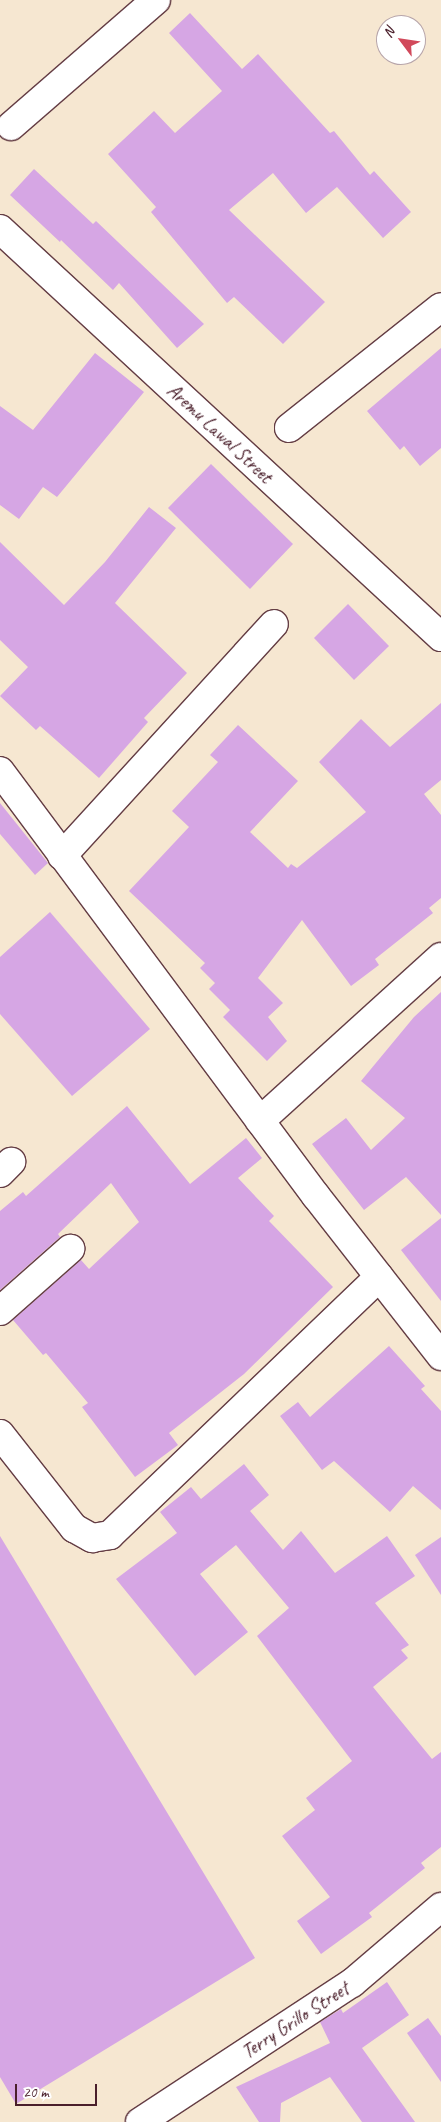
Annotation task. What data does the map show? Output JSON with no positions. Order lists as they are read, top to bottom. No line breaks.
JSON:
{"streets":{"street":["Aremu Lawal Street","Terry Grillo Street"]},"scale_bar":"20 m","north":"top left"}
